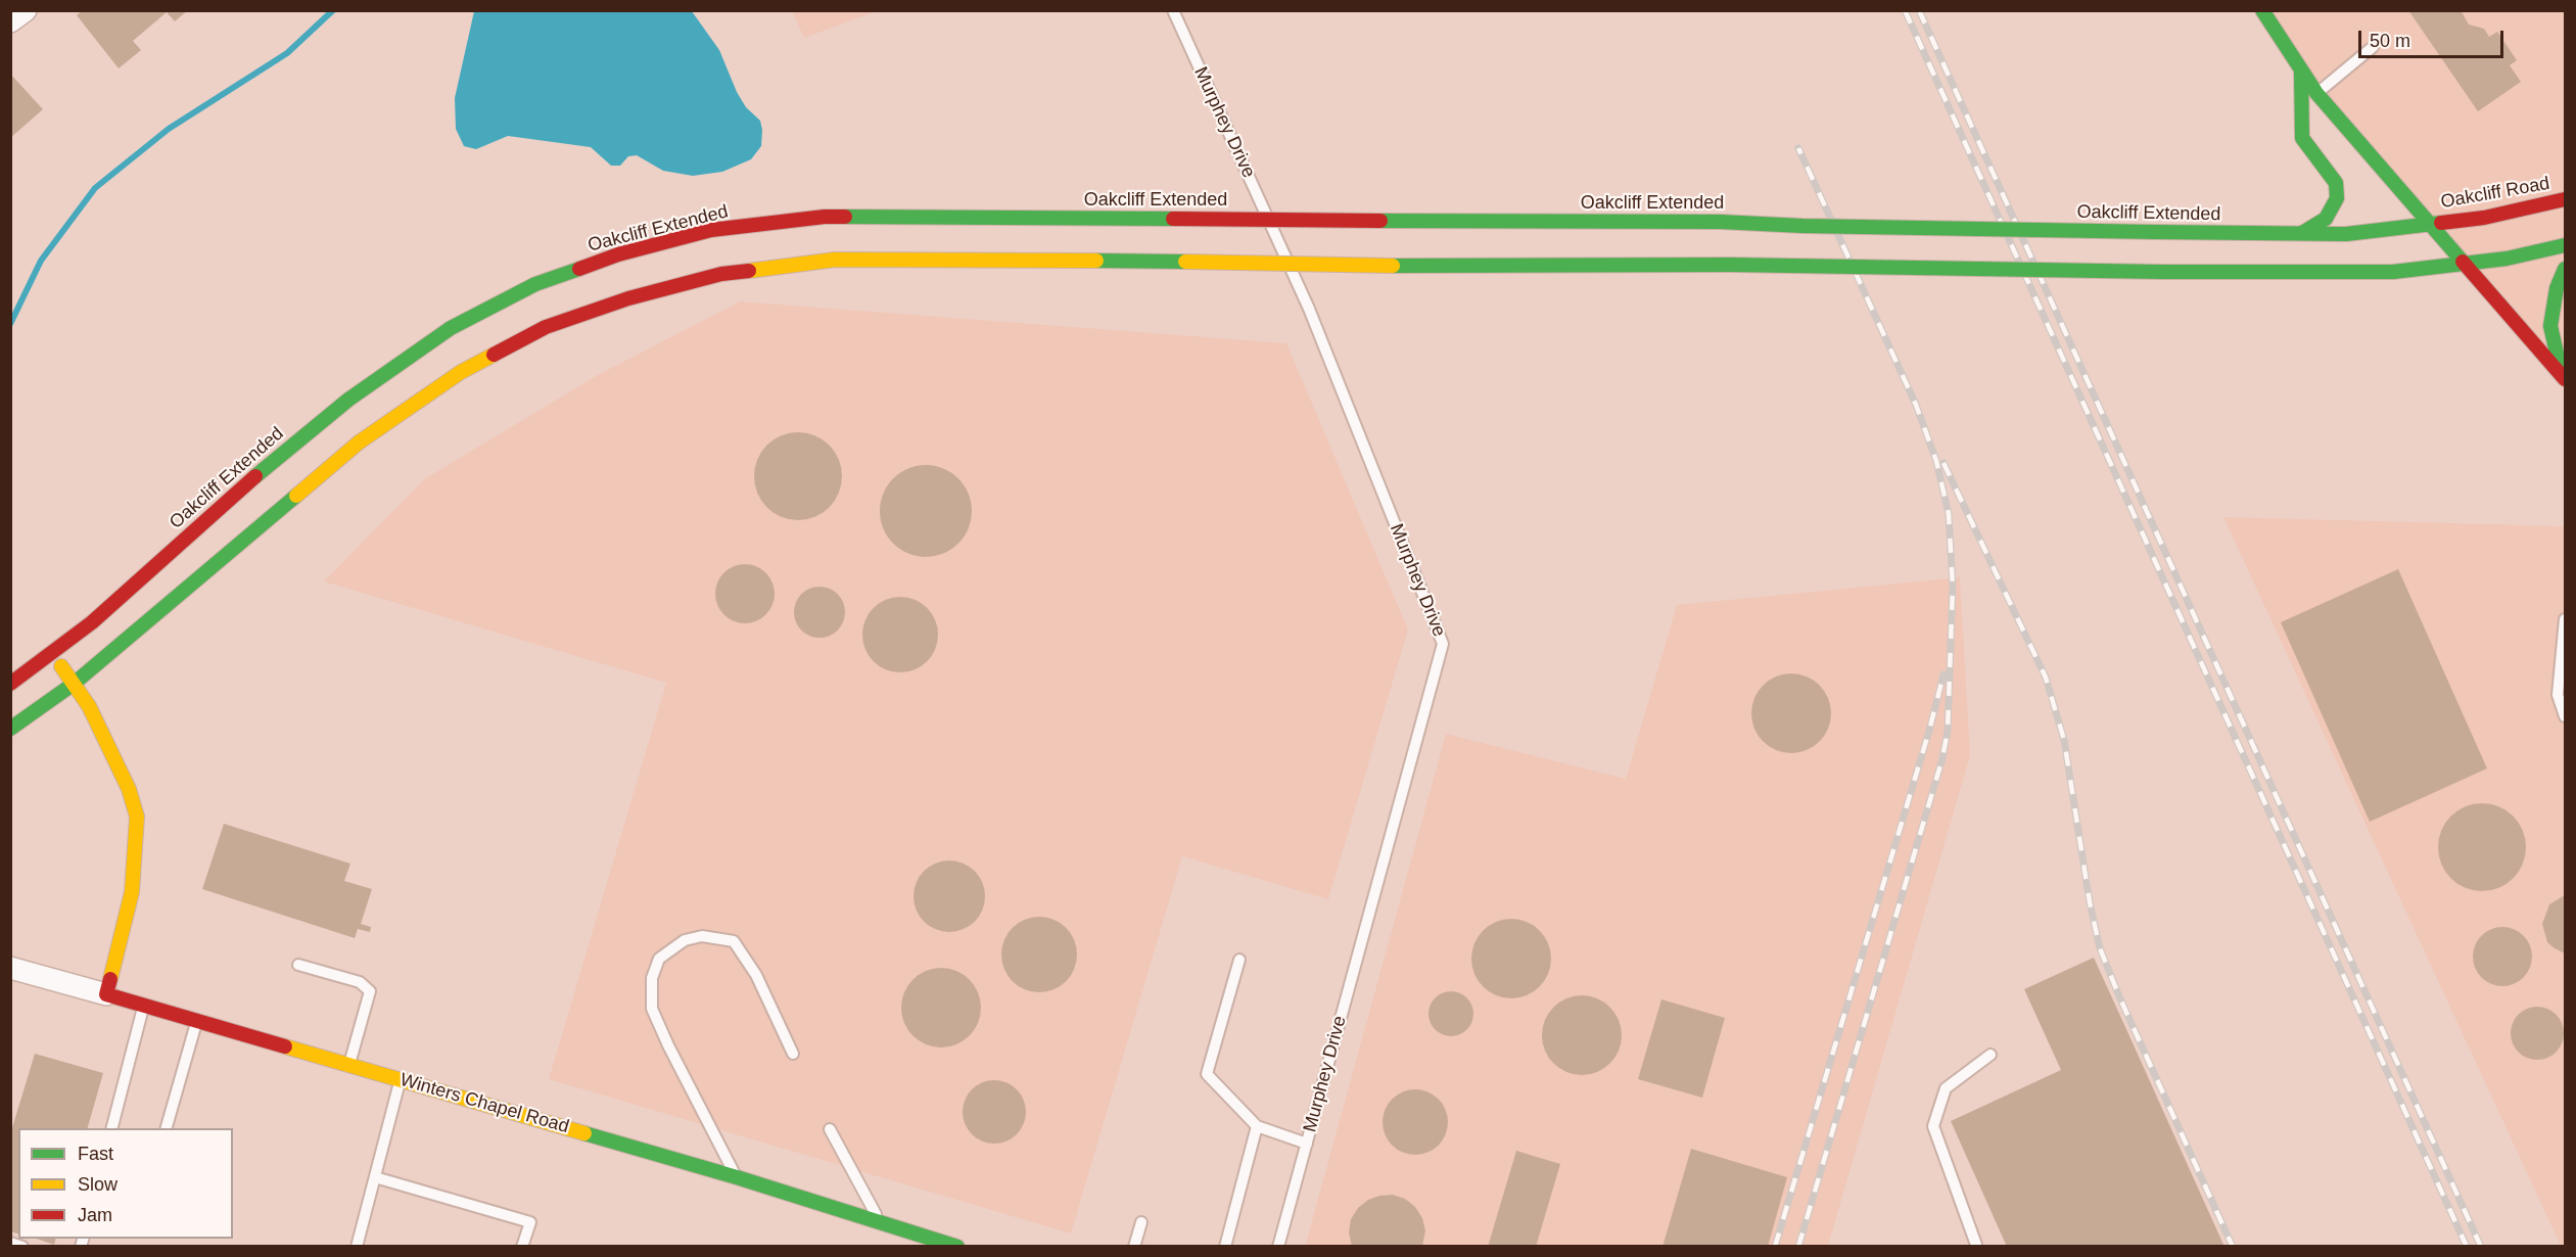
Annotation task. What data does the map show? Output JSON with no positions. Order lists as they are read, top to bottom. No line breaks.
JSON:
{"streets":{"main road":["Oakcliff Road","Oakcliff Extended","Winters Chapel Road"],"lane":["Murphey Drive"]},"crossings":[["Oakcliff Road","Oakcliff Extended"]],"legend":["Fast","Slow","Jam"],"scale_bar":"50 m"}
